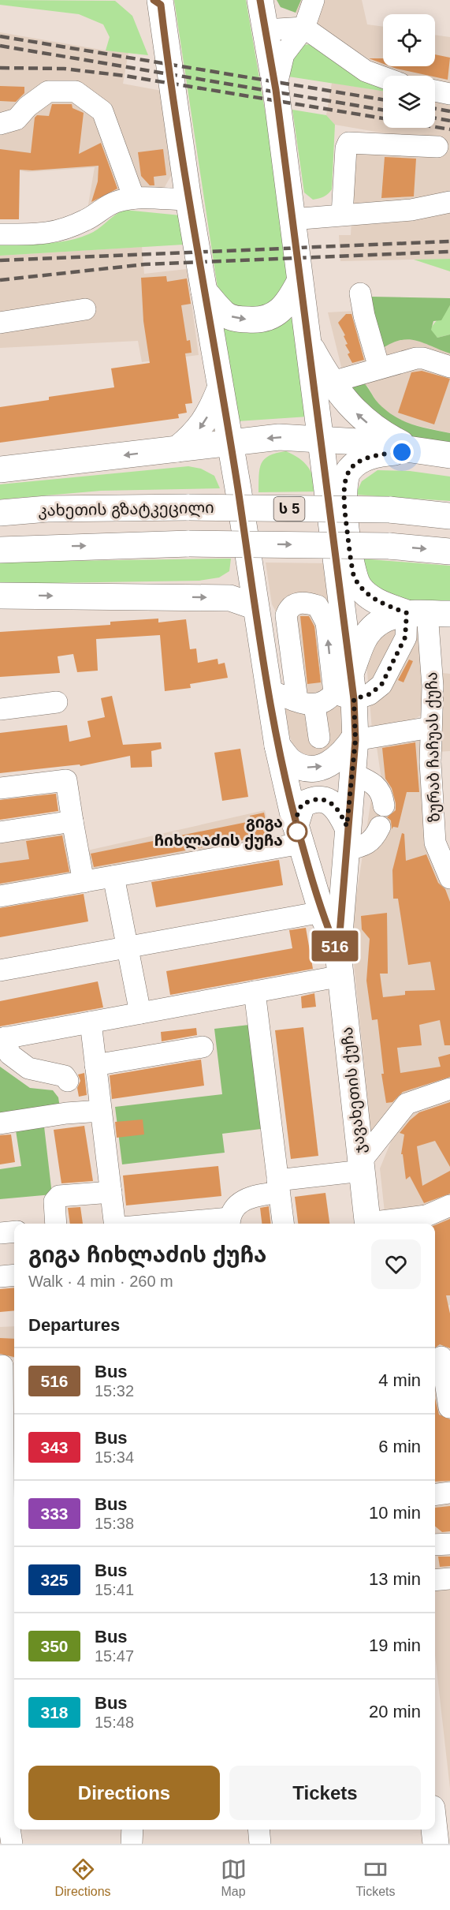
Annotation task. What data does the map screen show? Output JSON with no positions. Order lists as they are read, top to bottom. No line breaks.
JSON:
{"streets":{"main road":["კახეთის გზატკეცილი","ს 5","ჯავახეთის ქუჩა"],"street":["ზურაბ ჩაჩუას ქუჩა"]},"places":["გიგა ჩიხლაძის ქუჩა"],"lines":["bus line 516"],"page":{"on_map":"516","heading":[["გიგა ჩიხლაძის ქუჩა","Walk · 4 min · 260 m"],"Departures"],"list":[{"mark":"516","name":"Bus","note":"15:32","value":"4 min"},{"mark":"343","name":"Bus","note":"15:34","value":"6 min"},{"mark":"333","name":"Bus","note":"15:38","value":"10 min"},{"mark":"325","name":"Bus","note":"15:41","value":"13 min"},{"mark":"350","name":"Bus","note":"15:47","value":"19 min"},{"mark":"318","name":"Bus","note":"15:48","value":"20 min"}],"buttons":["Directions","Tickets"],"tabs":["Directions","Map","Tickets"]}}
